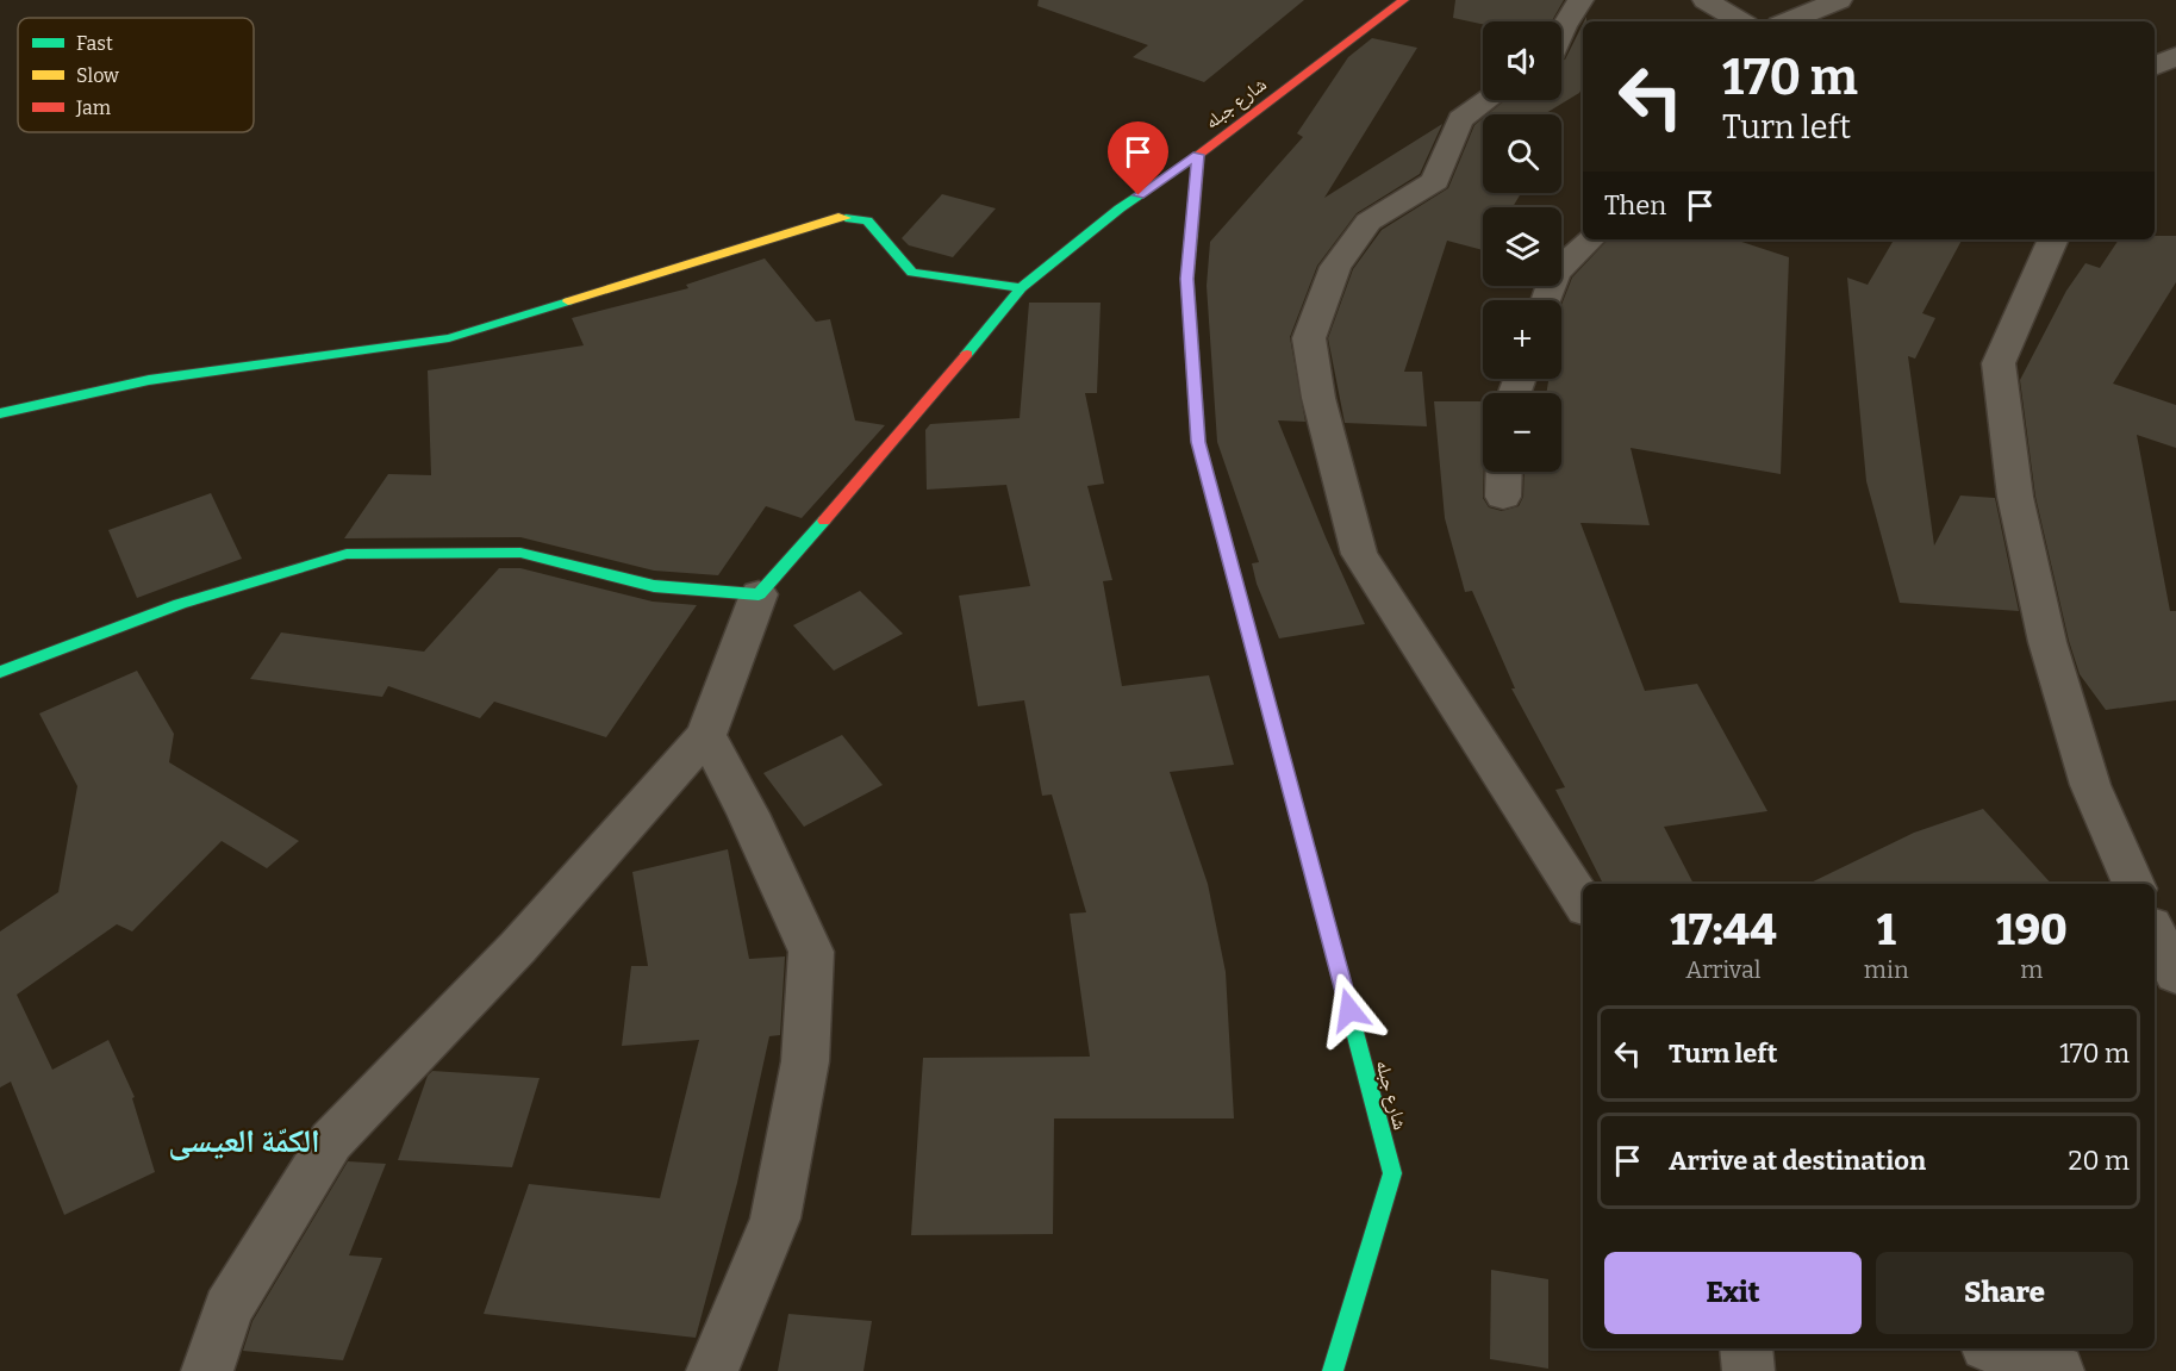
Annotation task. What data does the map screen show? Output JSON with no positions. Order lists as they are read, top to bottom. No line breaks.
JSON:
{"streets":{"street":["شارع جبله"]},"districts":["الكمّة العيسى"],"legend":["Fast","Slow","Jam"],"page":{"map_buttons":["+","−"],"turn":["170 m","Turn left"],"then":"Then","eta":["17:44","Arrival","1","min","190","m"],"list":[{"name":"Turn left","value":"170 m"},{"name":"Arrive at destination","value":"20 m"}],"buttons":["Exit","Share"]}}
